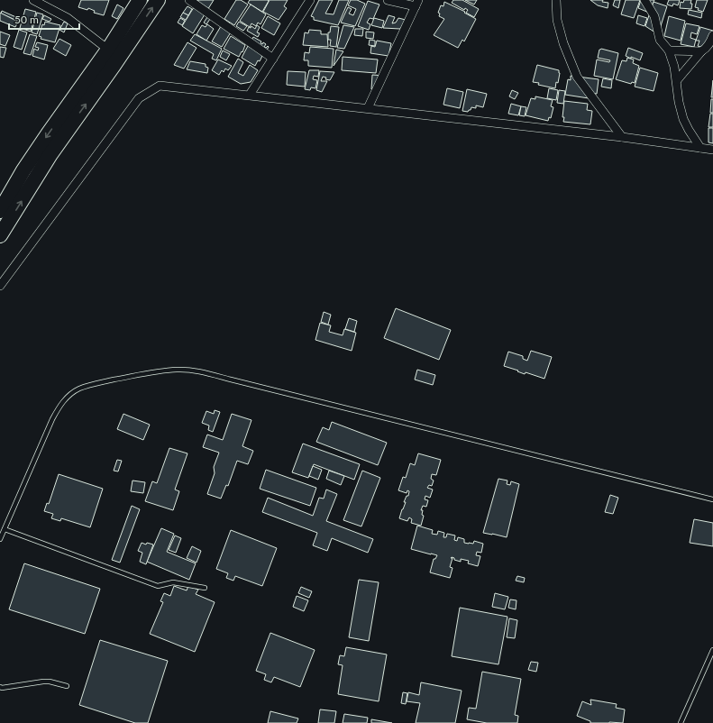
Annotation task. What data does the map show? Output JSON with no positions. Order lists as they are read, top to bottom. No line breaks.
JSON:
{"scale_bar":"50 m"}
